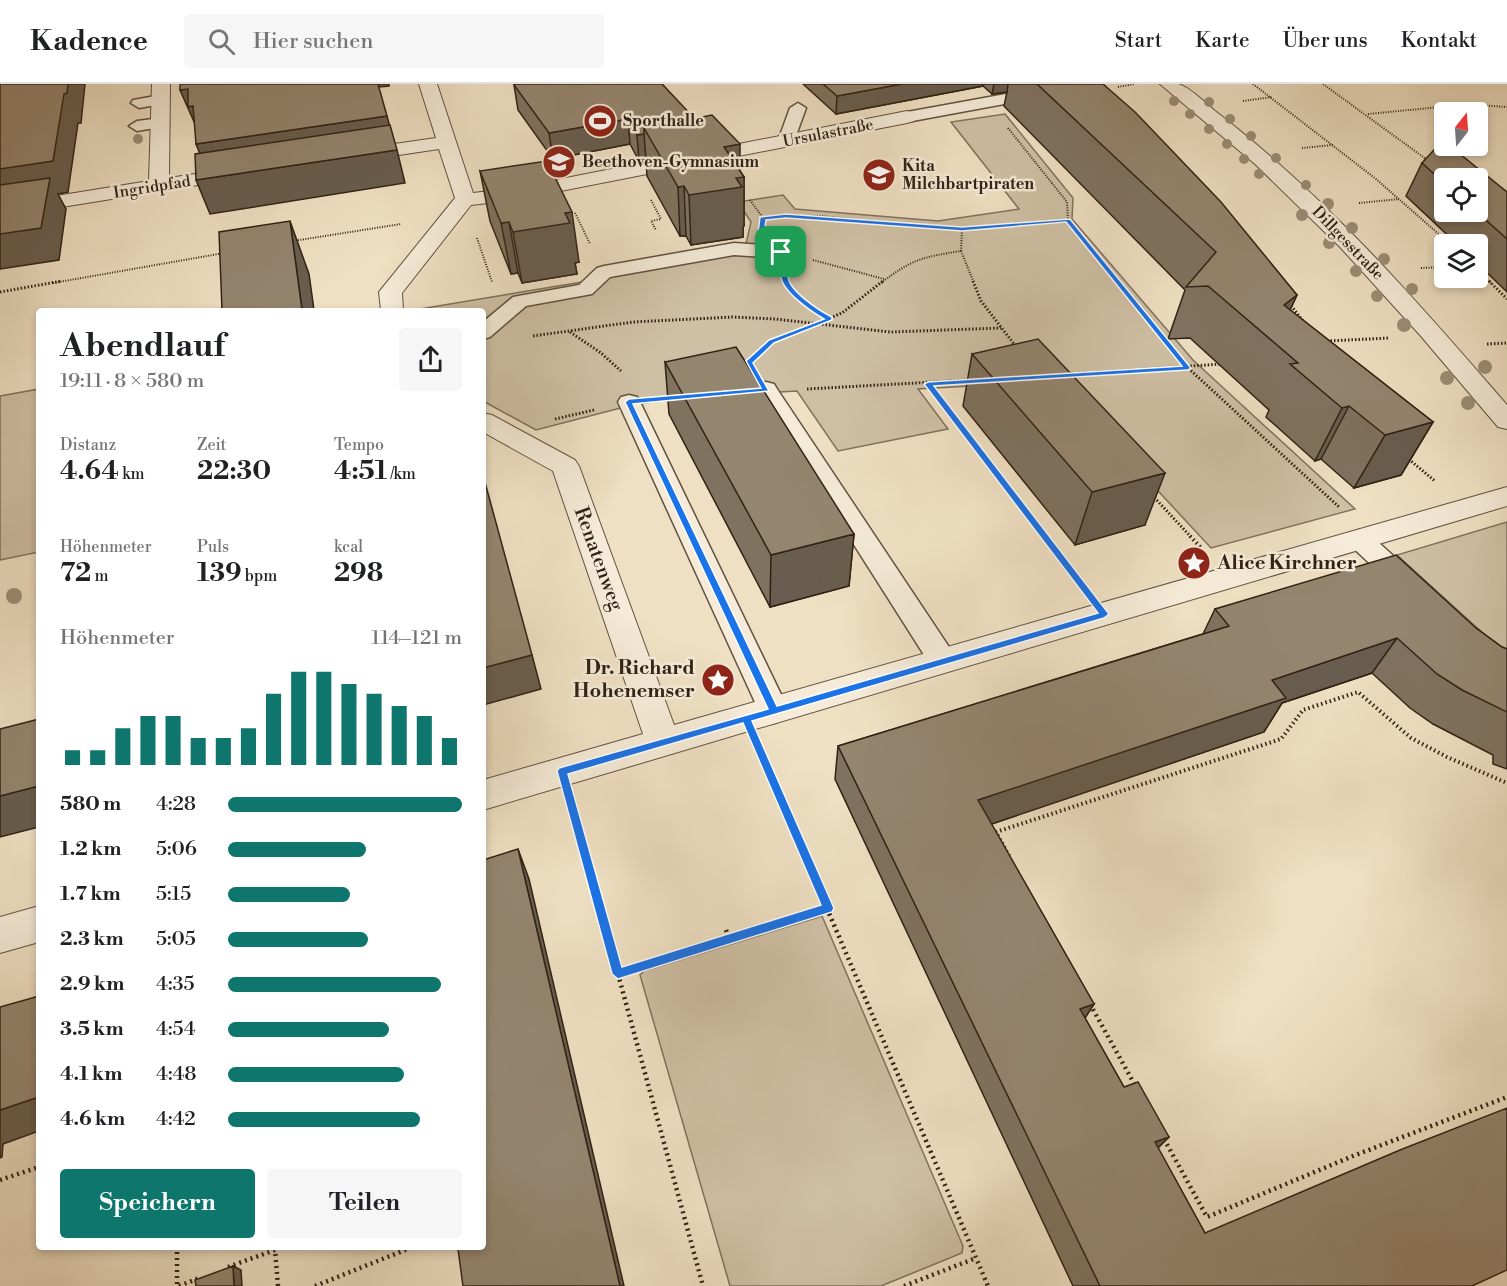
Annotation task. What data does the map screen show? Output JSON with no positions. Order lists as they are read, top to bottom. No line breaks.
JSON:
{"streets":{"street":["Ursulastraße","Ingridpfad","Dillgesstraße","Renatenweg"]},"places":{"sports":["Sporthalle"],"school or university":["Beethoven-Gymnasium","Kita Milchbartpiraten"],"place":["Alice Kirchner","Dr. Richard Hohenemser"]},"north":"top","page":{"header":"Kadence","search":"Hier suchen","nav":["Start","Karte","Über uns","Kontakt"],"heading":["Abendlauf","19:11 · 8 × 580 m"],"stats":[["Distanz","4.64 km"],["Zeit","22:30"],["Tempo","4:51 /km"],["Höhenmeter","72 m"],["Puls","139 bpm"],["kcal","298"]],"chart":["Höhenmeter","114–121 m"],"list":[{"name":"580 m","note":"4:28"},{"name":"1.2 km","note":"5:06"},{"name":"1.7 km","note":"5:15"},{"name":"2.3 km","note":"5:05"},{"name":"2.9 km","note":"4:35"},{"name":"3.5 km","note":"4:54"},{"name":"4.1 km","note":"4:48"},{"name":"4.6 km","note":"4:42"}],"buttons":["Speichern","Teilen"]}}
